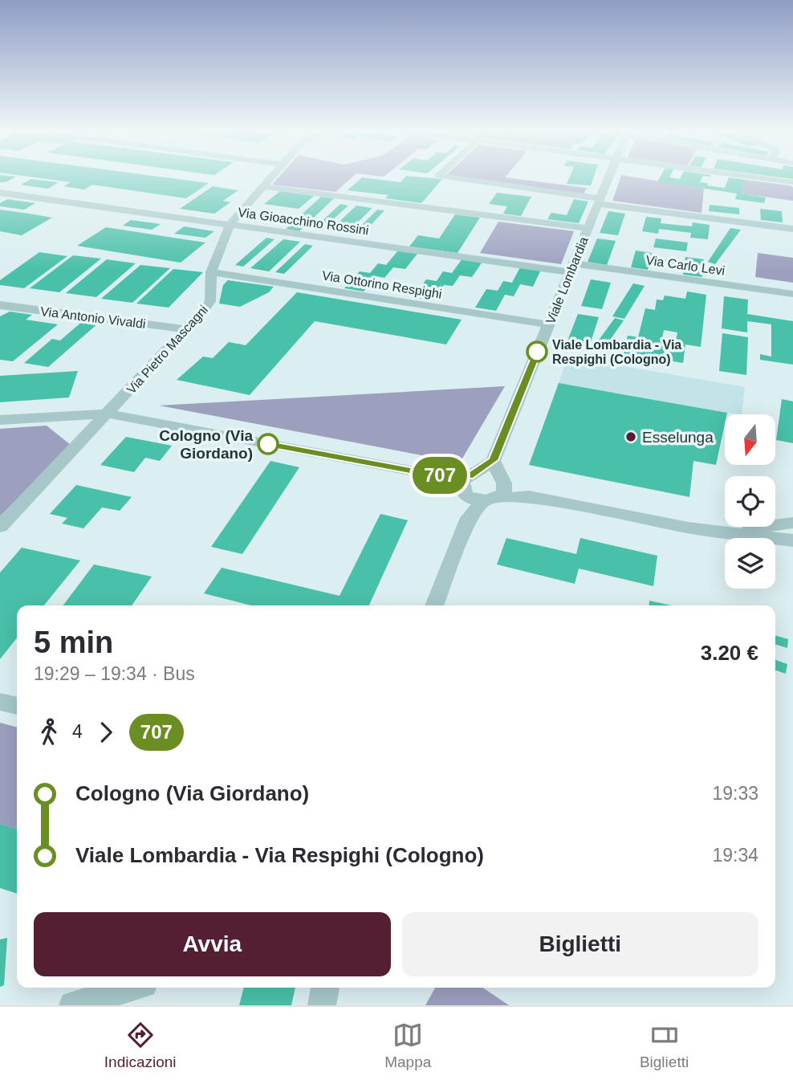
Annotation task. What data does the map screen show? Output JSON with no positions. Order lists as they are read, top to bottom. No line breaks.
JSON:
{"streets":{"street":["Via Gioacchino Rossini","Via Carlo Levi","Viale Lombardia","Via Ottorino Respighi","Via Antonio Vivaldi","Via Pietro Mascagni"]},"crossings":[["Via Gioacchino Rossini","Via Carlo Levi"],["Via Gioacchino Rossini","Viale Lombardia"],["Via Gioacchino Rossini","Via Pietro Mascagni"],["Via Carlo Levi","Viale Lombardia"],["Viale Lombardia","Via Ottorino Respighi"],["Via Ottorino Respighi","Via Pietro Mascagni"],["Via Antonio Vivaldi","Via Pietro Mascagni"]],"places":["Viale Lombardia - Via Respighi (Cologno)","Esselunga","Cologno (Via Giordano)"],"lines":["bus line 707"],"north":"bottom","page":{"on_map":"707","heading":["5 min","19:29 – 19:34 · Bus","3.20 €"],"legs":["4","707"],"list":[{"name":"Cologno (Via Giordano)","value":"19:33"},{"name":"Viale Lombardia - Via Respighi (Cologno)","value":"19:34"}],"buttons":["Avvia","Biglietti"],"tabs":["Indicazioni","Mappa","Biglietti"]}}
